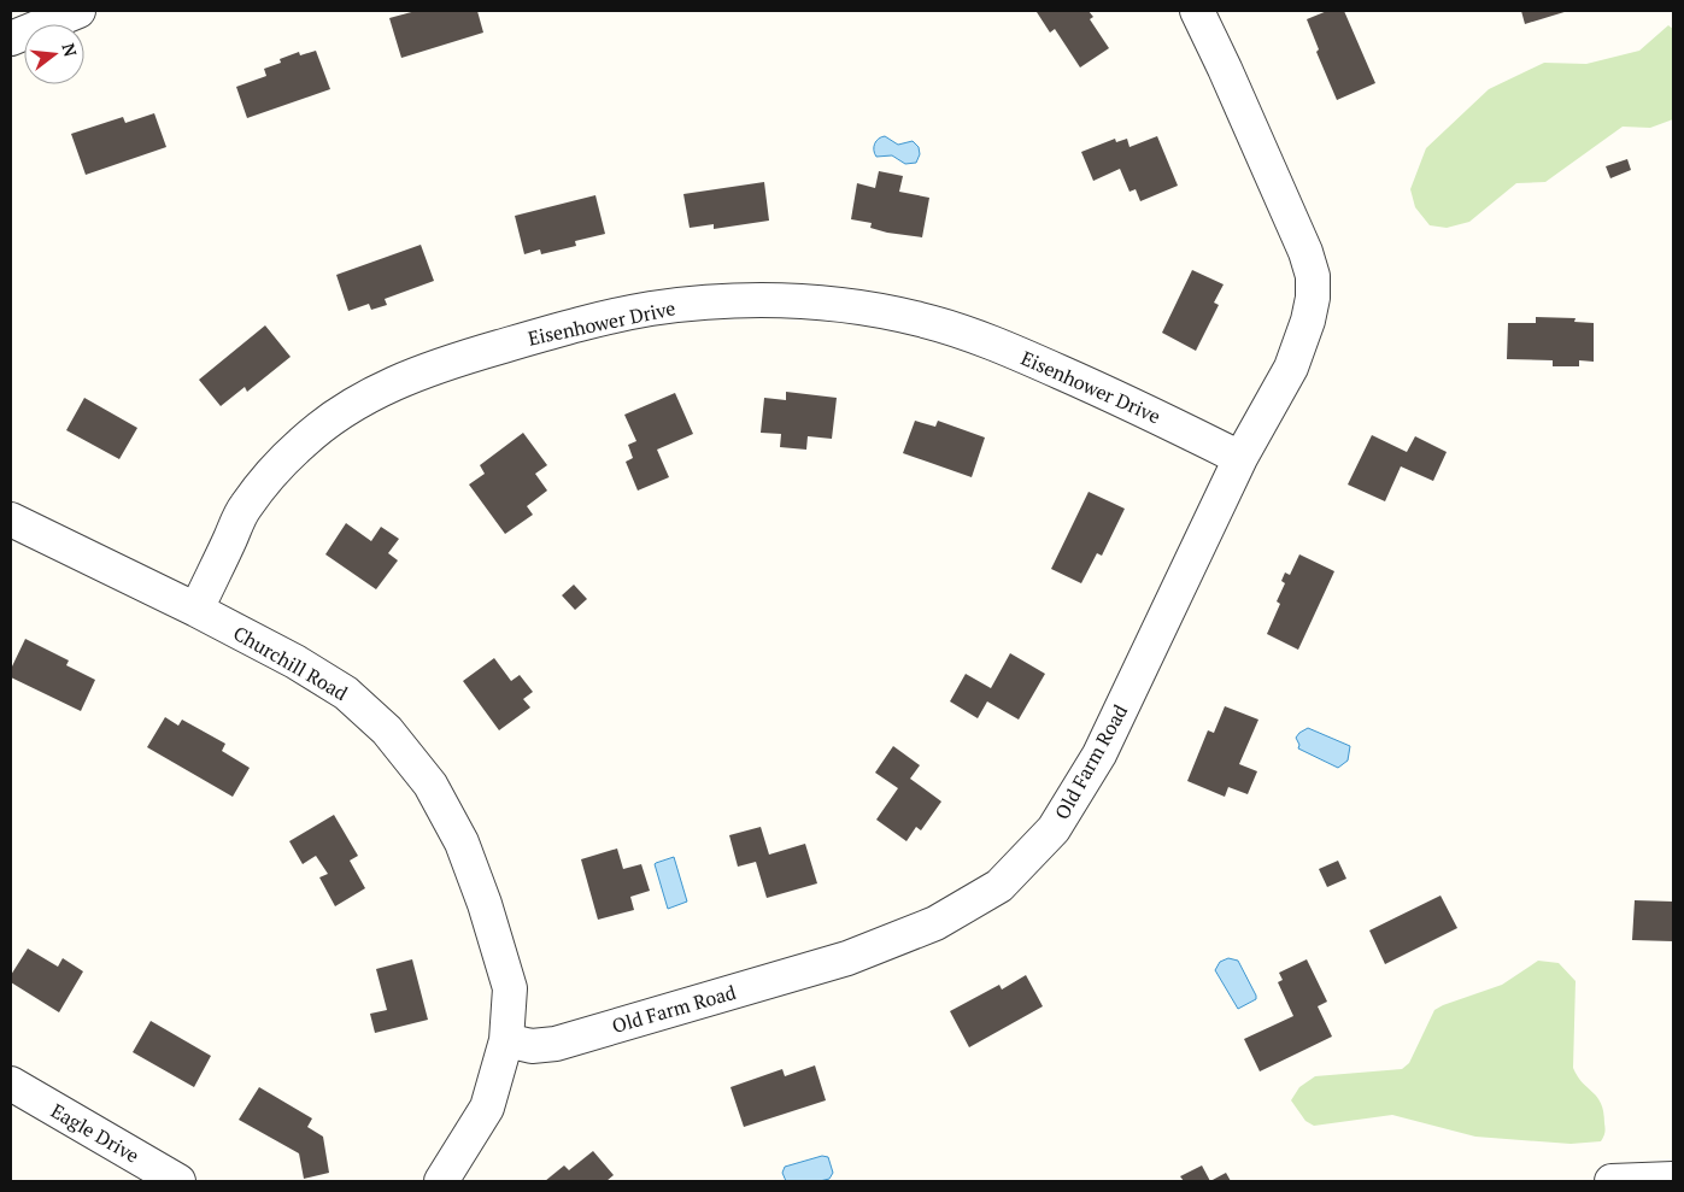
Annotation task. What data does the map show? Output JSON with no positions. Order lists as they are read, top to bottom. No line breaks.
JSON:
{"streets":{"street":["Eisenhower Drive","Churchill Road","Old Farm Road","Eagle Drive"]},"crossings":[["Eisenhower Drive","Churchill Road"],["Eisenhower Drive","Old Farm Road"],["Churchill Road","Old Farm Road"]],"north":"right"}
